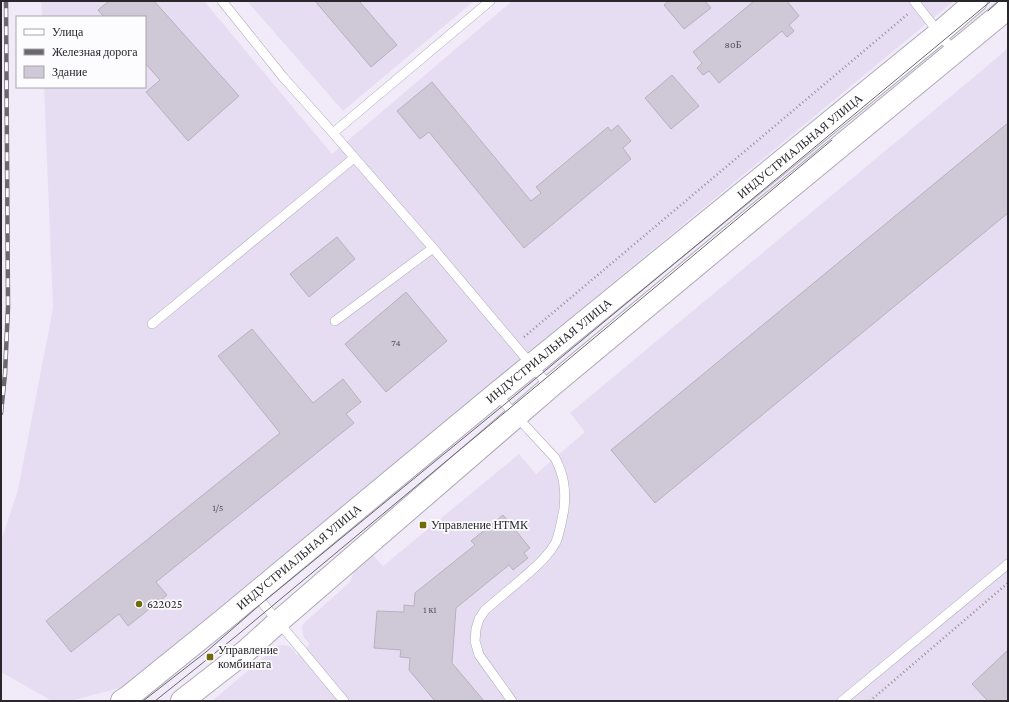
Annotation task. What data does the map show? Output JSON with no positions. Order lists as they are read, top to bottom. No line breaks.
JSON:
{"streets":{"main road":["ИНДУСТРИАЛЬНАЯ УЛИЦА"]},"places":{"transit":["Управление НТМК","Управление комбината"],"other":["622025"]},"house_numbers":["80Б","74","1/5","1 к1"],"legend":["Улица","Железная дорога","Здание"]}
